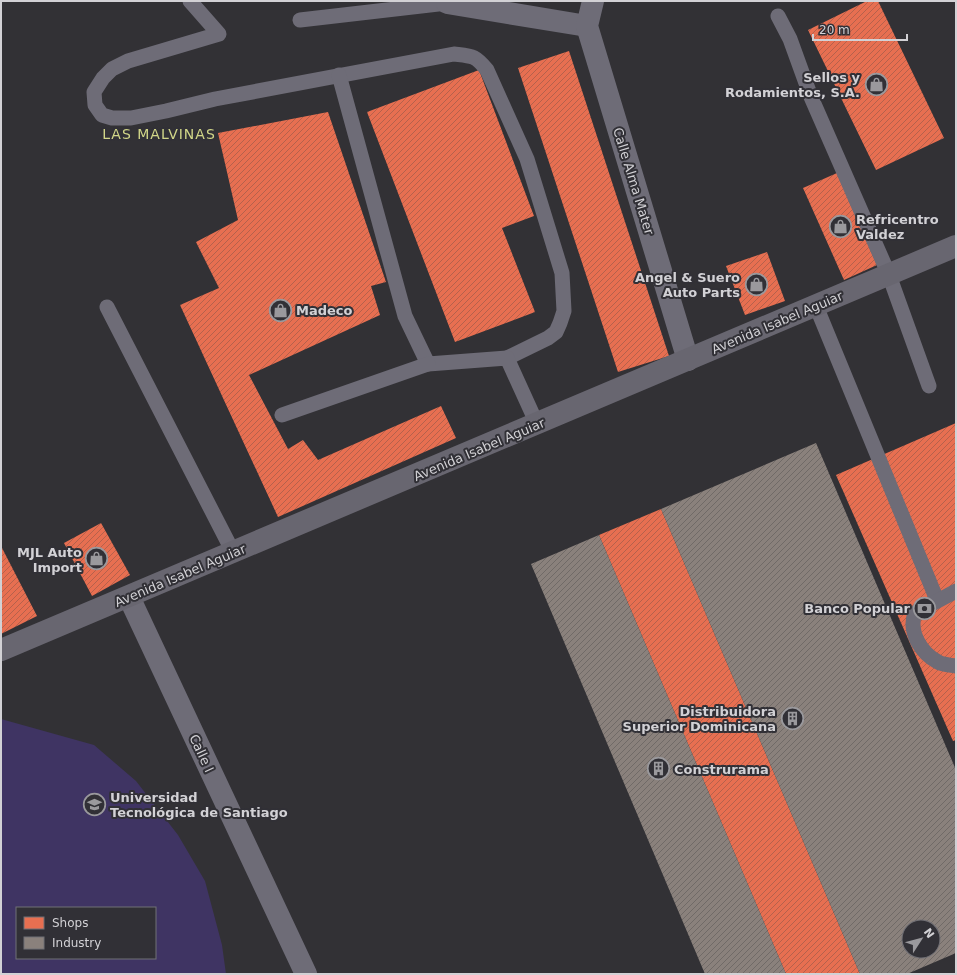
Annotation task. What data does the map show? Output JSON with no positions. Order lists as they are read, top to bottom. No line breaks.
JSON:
{"streets":{"main road":["Avenida Isabel Aguiar"],"street":["Calle Alma Mater","Calle I"]},"crossings":[["Calle Alma Mater","Avenida Isabel Aguiar"],["Avenida Isabel Aguiar","Calle I"]],"districts":["LAS MALVINAS"],"places":{"shop":["Sellos y Rodamientos, S.A.","Refricentro Valdez","Angel & Suero Auto Parts","Madeco","MJL Auto Import"],"bank":["Banco Popular"],"building":["Distribuidora Superior Dominicana","Construrama"],"school or university":["Universidad Tecnológica de Santiago"]},"legend":["Shops","Industry"],"scale_bar":"20 m","north":"top right"}
